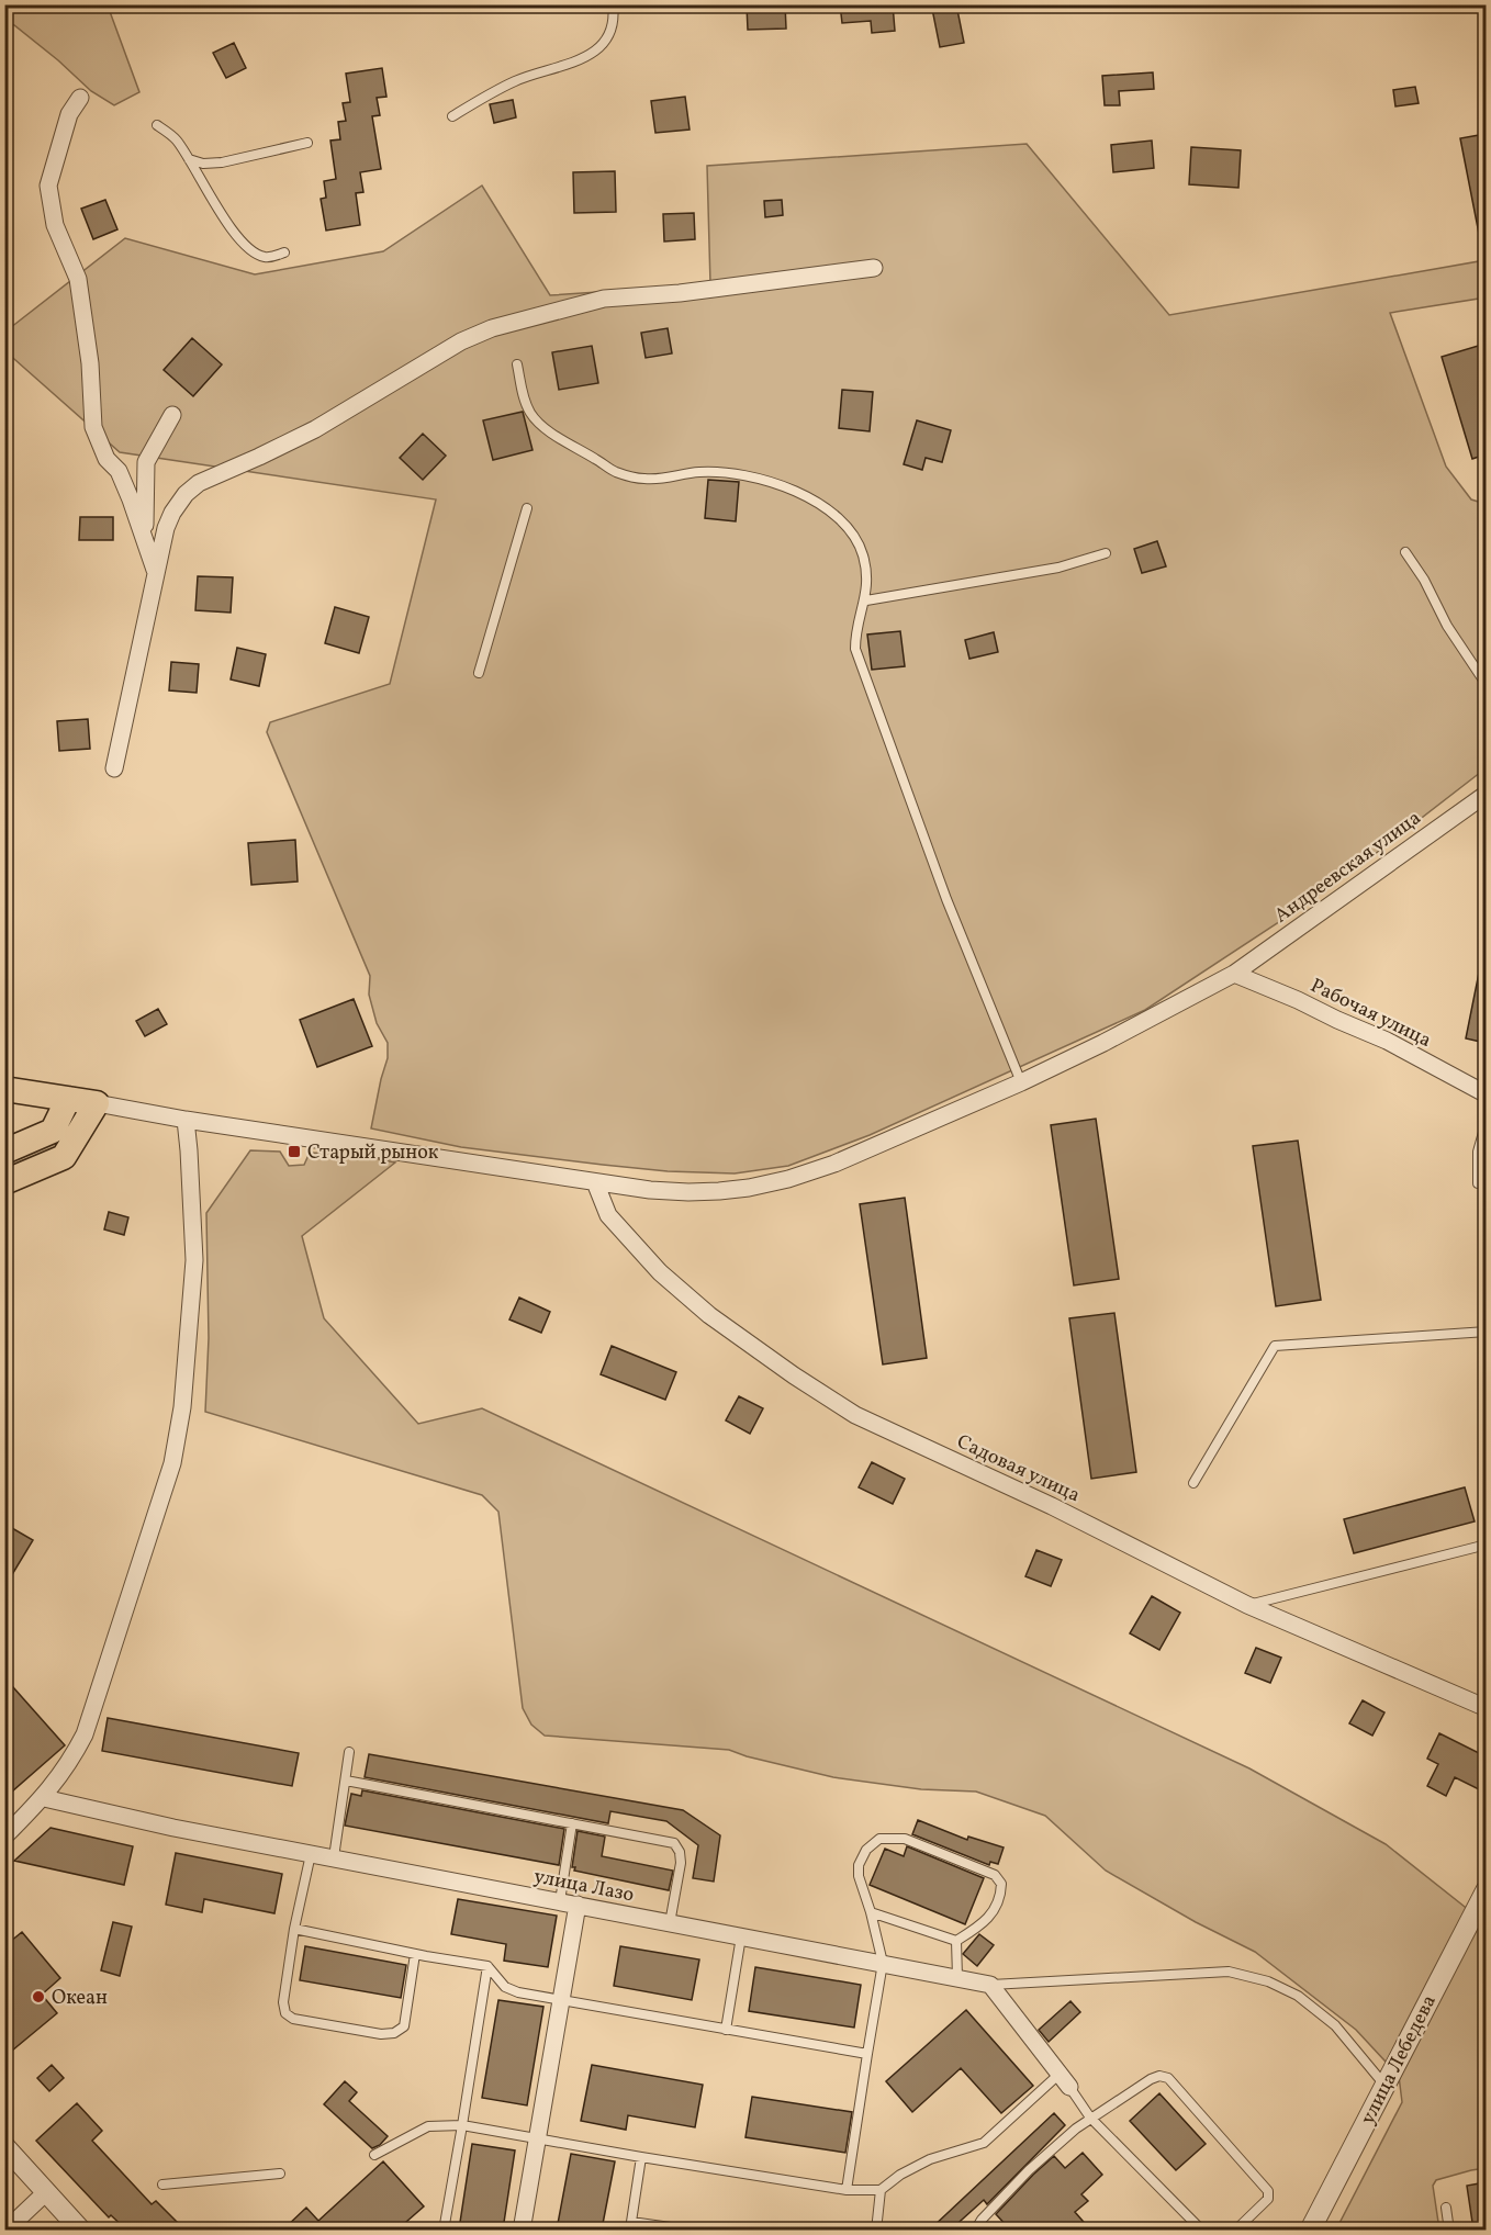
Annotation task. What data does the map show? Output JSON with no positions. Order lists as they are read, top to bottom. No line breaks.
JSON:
{"streets":{"street":["Андреевская улица","Рабочая улица","Садовая улица","улица Лазо","улица Лебедева"]},"crossings":[["Андреевская улица","Рабочая улица"],["Андреевская улица","Садовая улица"]],"places":{"transit":["Старый рынок"],"other":["Океан"]}}
